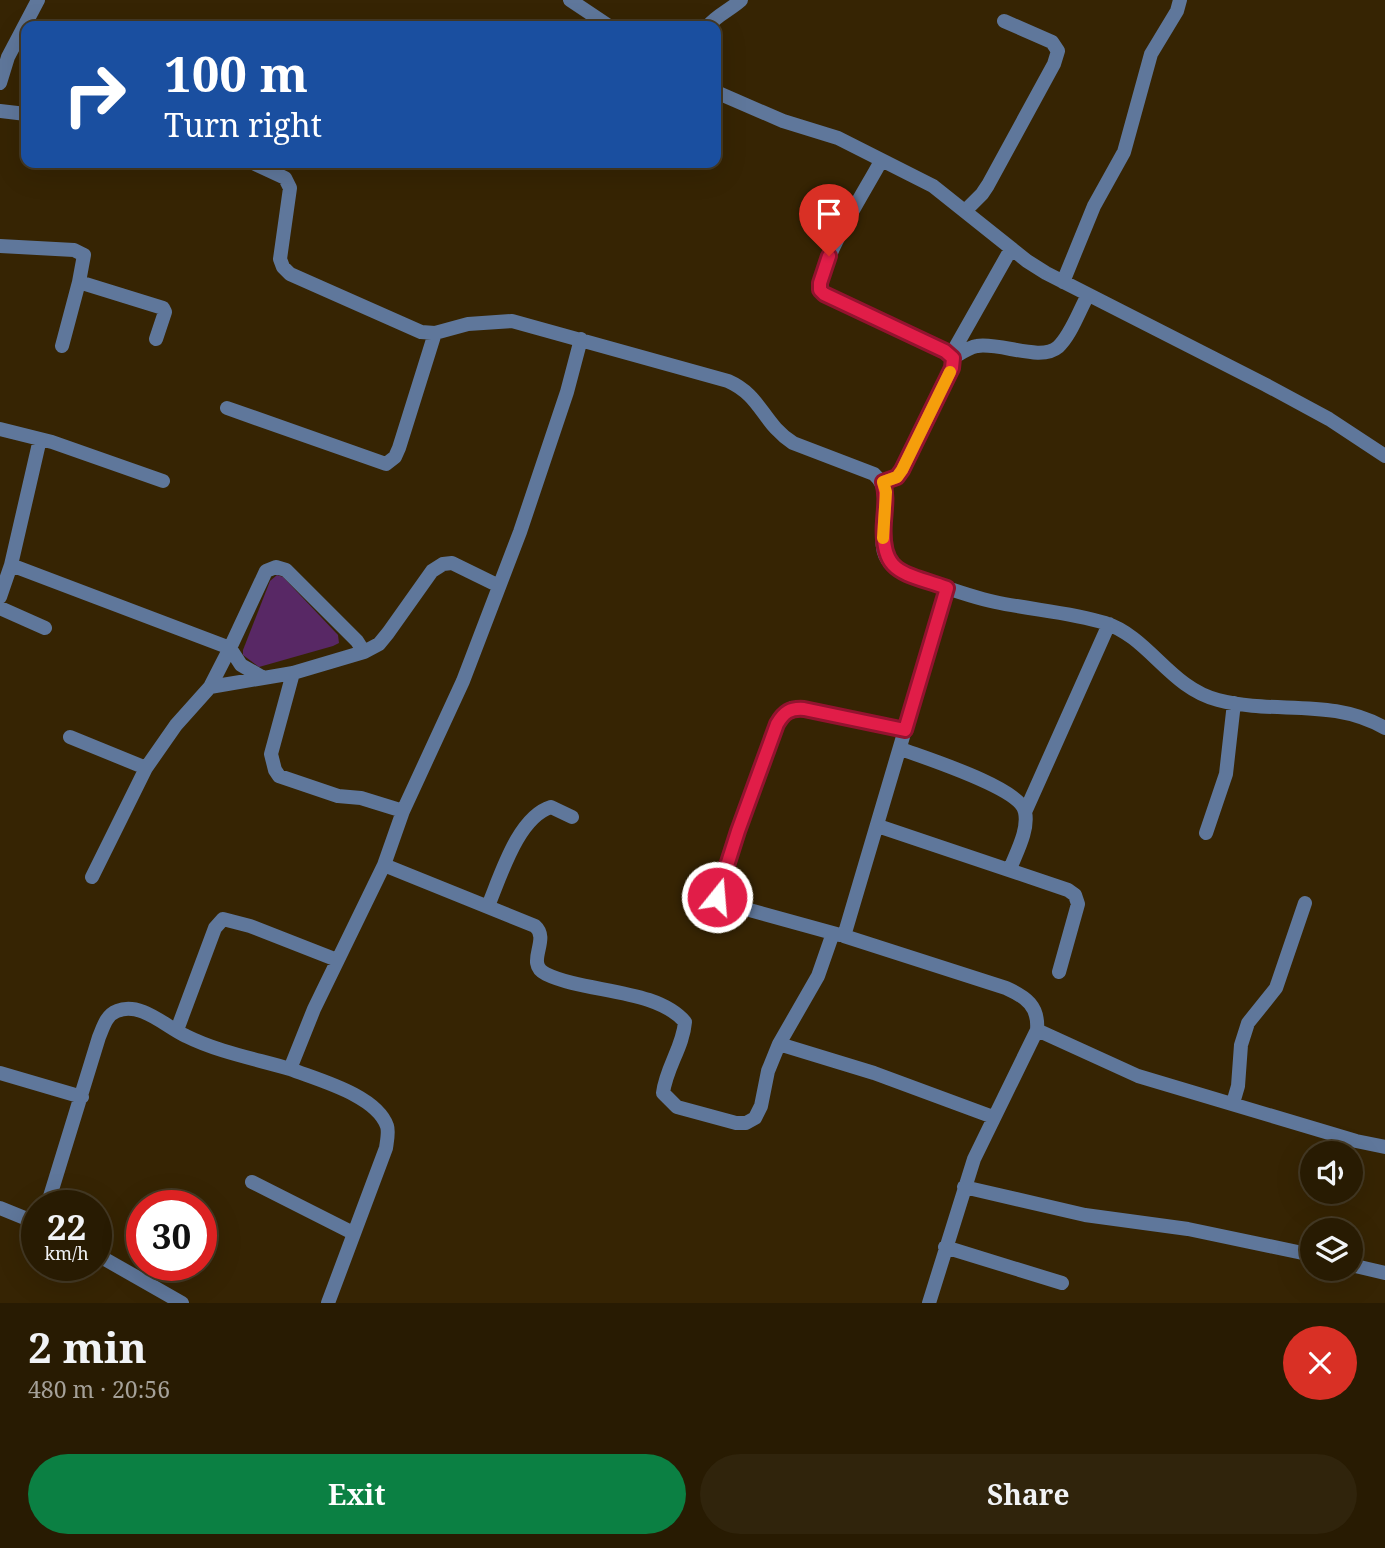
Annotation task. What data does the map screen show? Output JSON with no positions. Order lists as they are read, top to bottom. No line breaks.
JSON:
{"page":{"turn":["100 m","Turn right"],"speed":"22 km/h","limit":"30","heading":["2 min","480 m · 20:56"],"buttons":["Exit","Share"]}}
